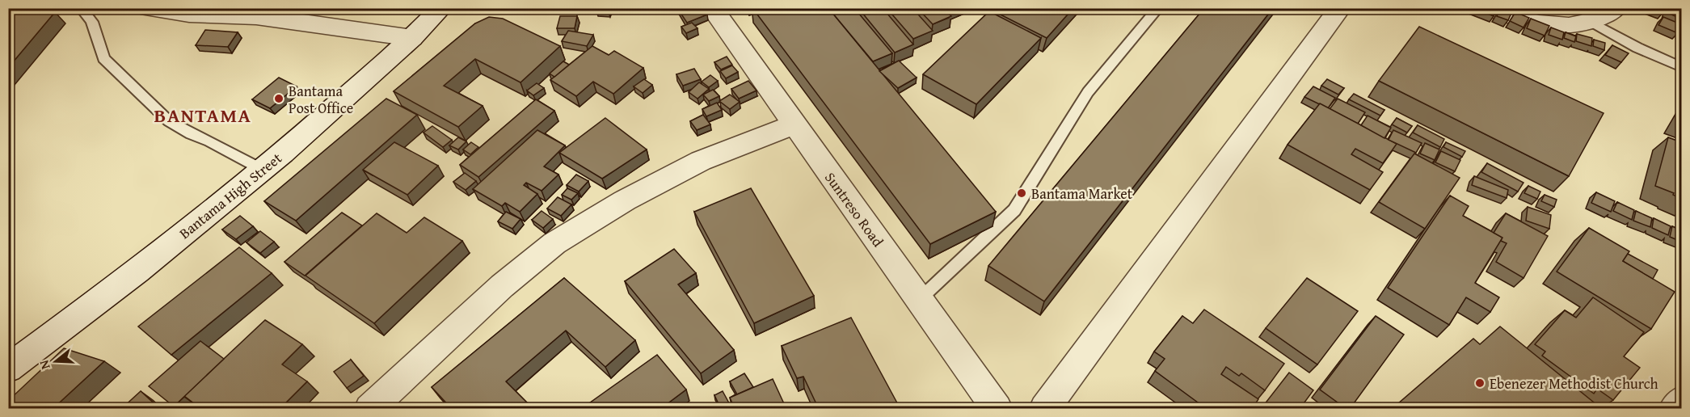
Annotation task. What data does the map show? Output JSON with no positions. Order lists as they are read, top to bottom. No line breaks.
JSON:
{"streets":{"street":["Bantama High Street","Suntreso Road"]},"districts":["BANTAMA"],"places":["Bantama Post Office","Bantama Market","Ebenezer Methodist Church"],"north":"left"}
